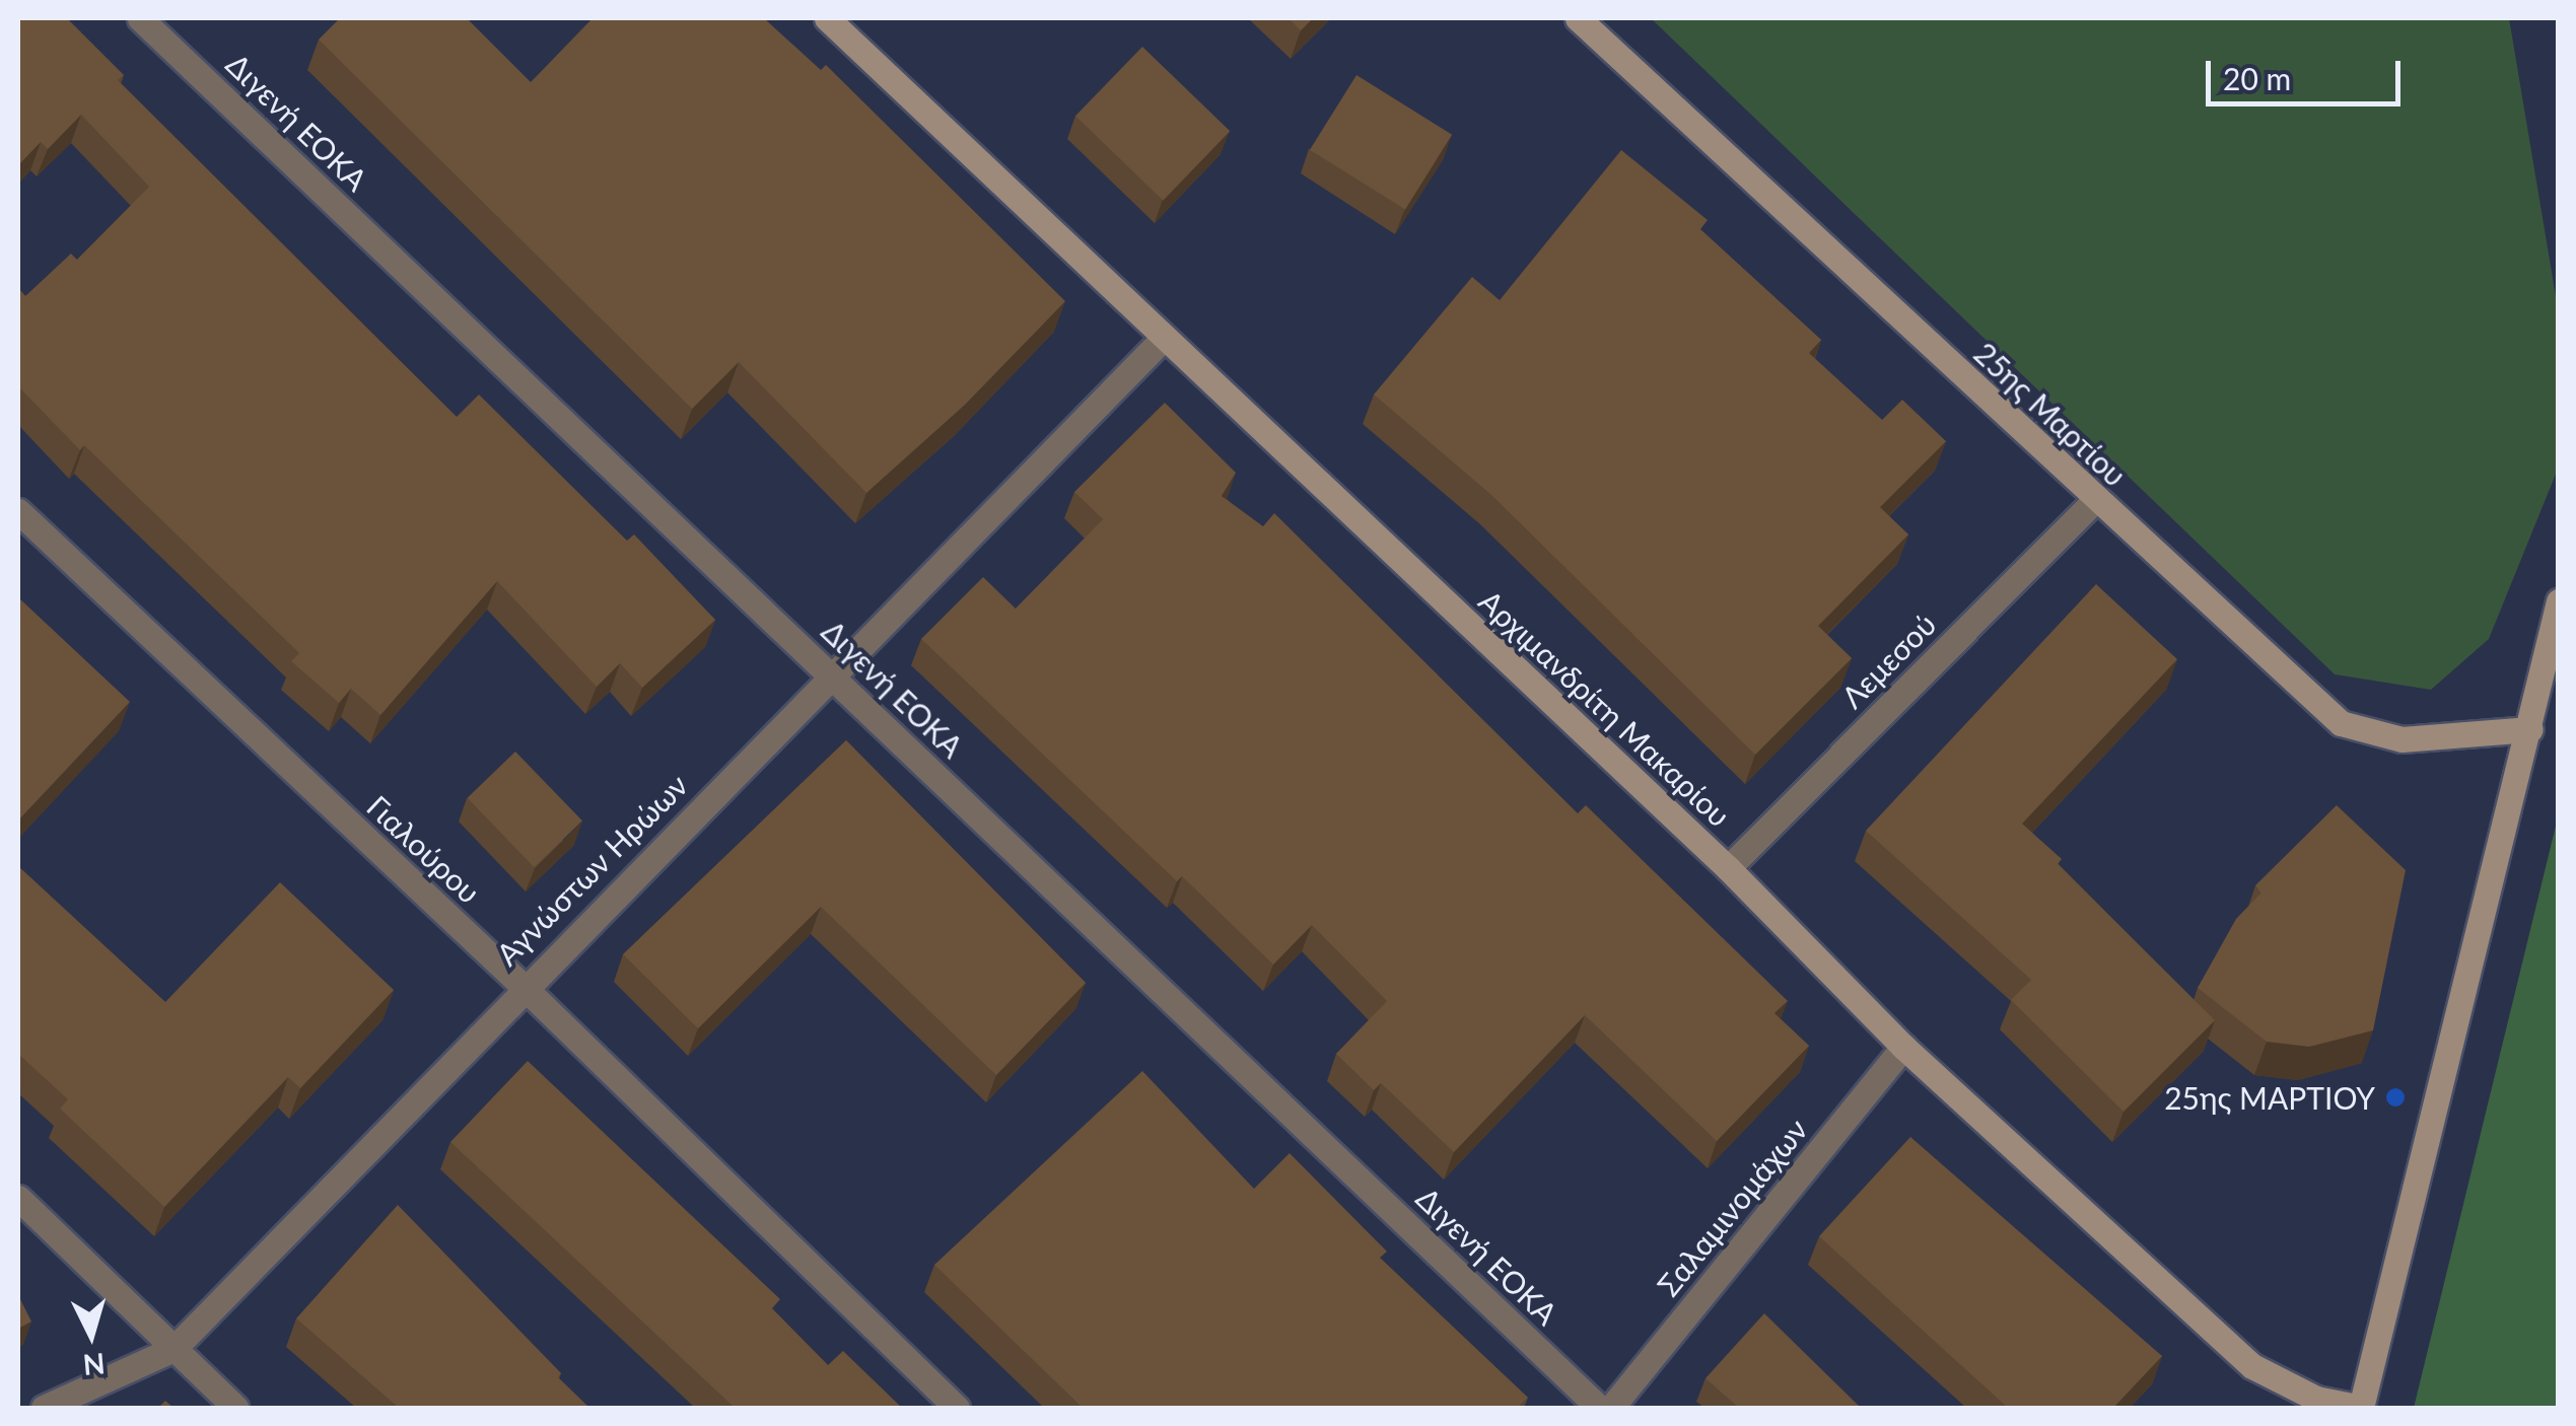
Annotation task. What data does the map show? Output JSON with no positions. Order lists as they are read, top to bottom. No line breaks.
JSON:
{"streets":{"street":["Διγενή ΕΟΚΑ","25ης Μαρτίου","Λεμεσού","Αρχιμανδρίτη Μακαρίου","Γιαλούρου","Αγνώστων Ηρώων","Σαλαμινομάχων"]},"crossings":[["Διγενή ΕΟΚΑ","Αγνώστων Ηρώων"],["25ης Μαρτίου","Λεμεσού"],["Λεμεσού","Αρχιμανδρίτη Μακαρίου"],["Αρχιμανδρίτη Μακαρίου","Αγνώστων Ηρώων"],["Αρχιμανδρίτη Μακαρίου","Σαλαμινομάχων"],["Γιαλούρου","Αγνώστων Ηρώων"]],"places":["25ης ΜΑΡΤΙΟΥ"],"scale_bar":"20 m","north":"bottom"}
